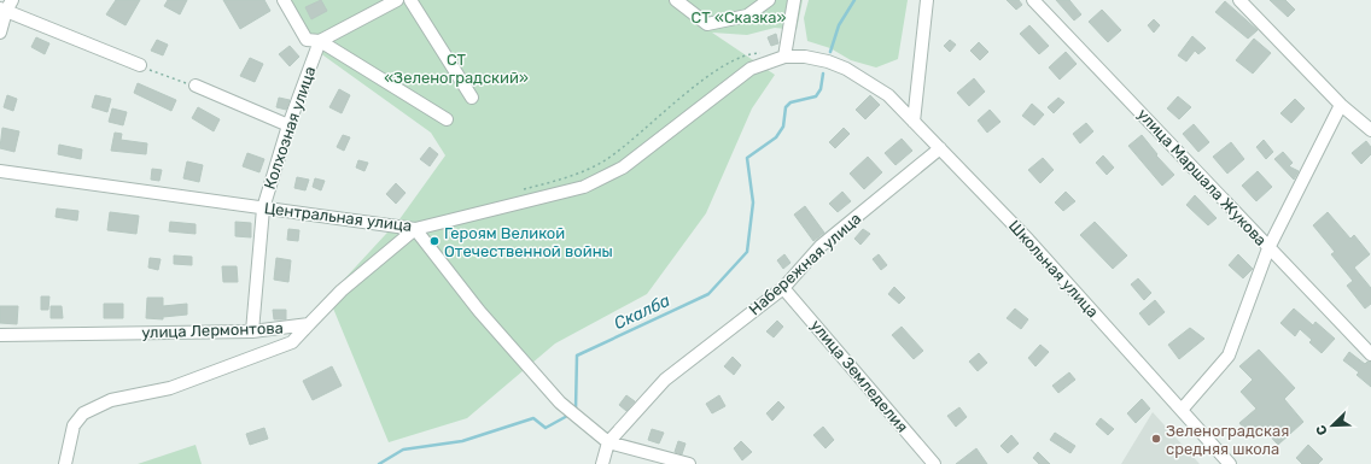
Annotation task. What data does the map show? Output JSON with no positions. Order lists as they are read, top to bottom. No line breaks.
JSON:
{"streets":{"street":["Колхозная улица","улица Маршала Жукова","Центральная улица","Набережная улица","Школьная улица","улица Лермонтова","улица Земледелия"]},"crossings":[["Колхозная улица","Центральная улица"],["Колхозная улица","улица Лермонтова"],["Центральная улица","Школьная улица"],["Набережная улица","Школьная улица"],["Набережная улица","улица Земледелия"]],"water":["Скалба"],"parks":["СТ «Сказка»","СТ «Зеленоградский»"],"places":["Героям Великой Отечественной войны","Зеленоградская средняя школа"],"north":"bottom left"}
